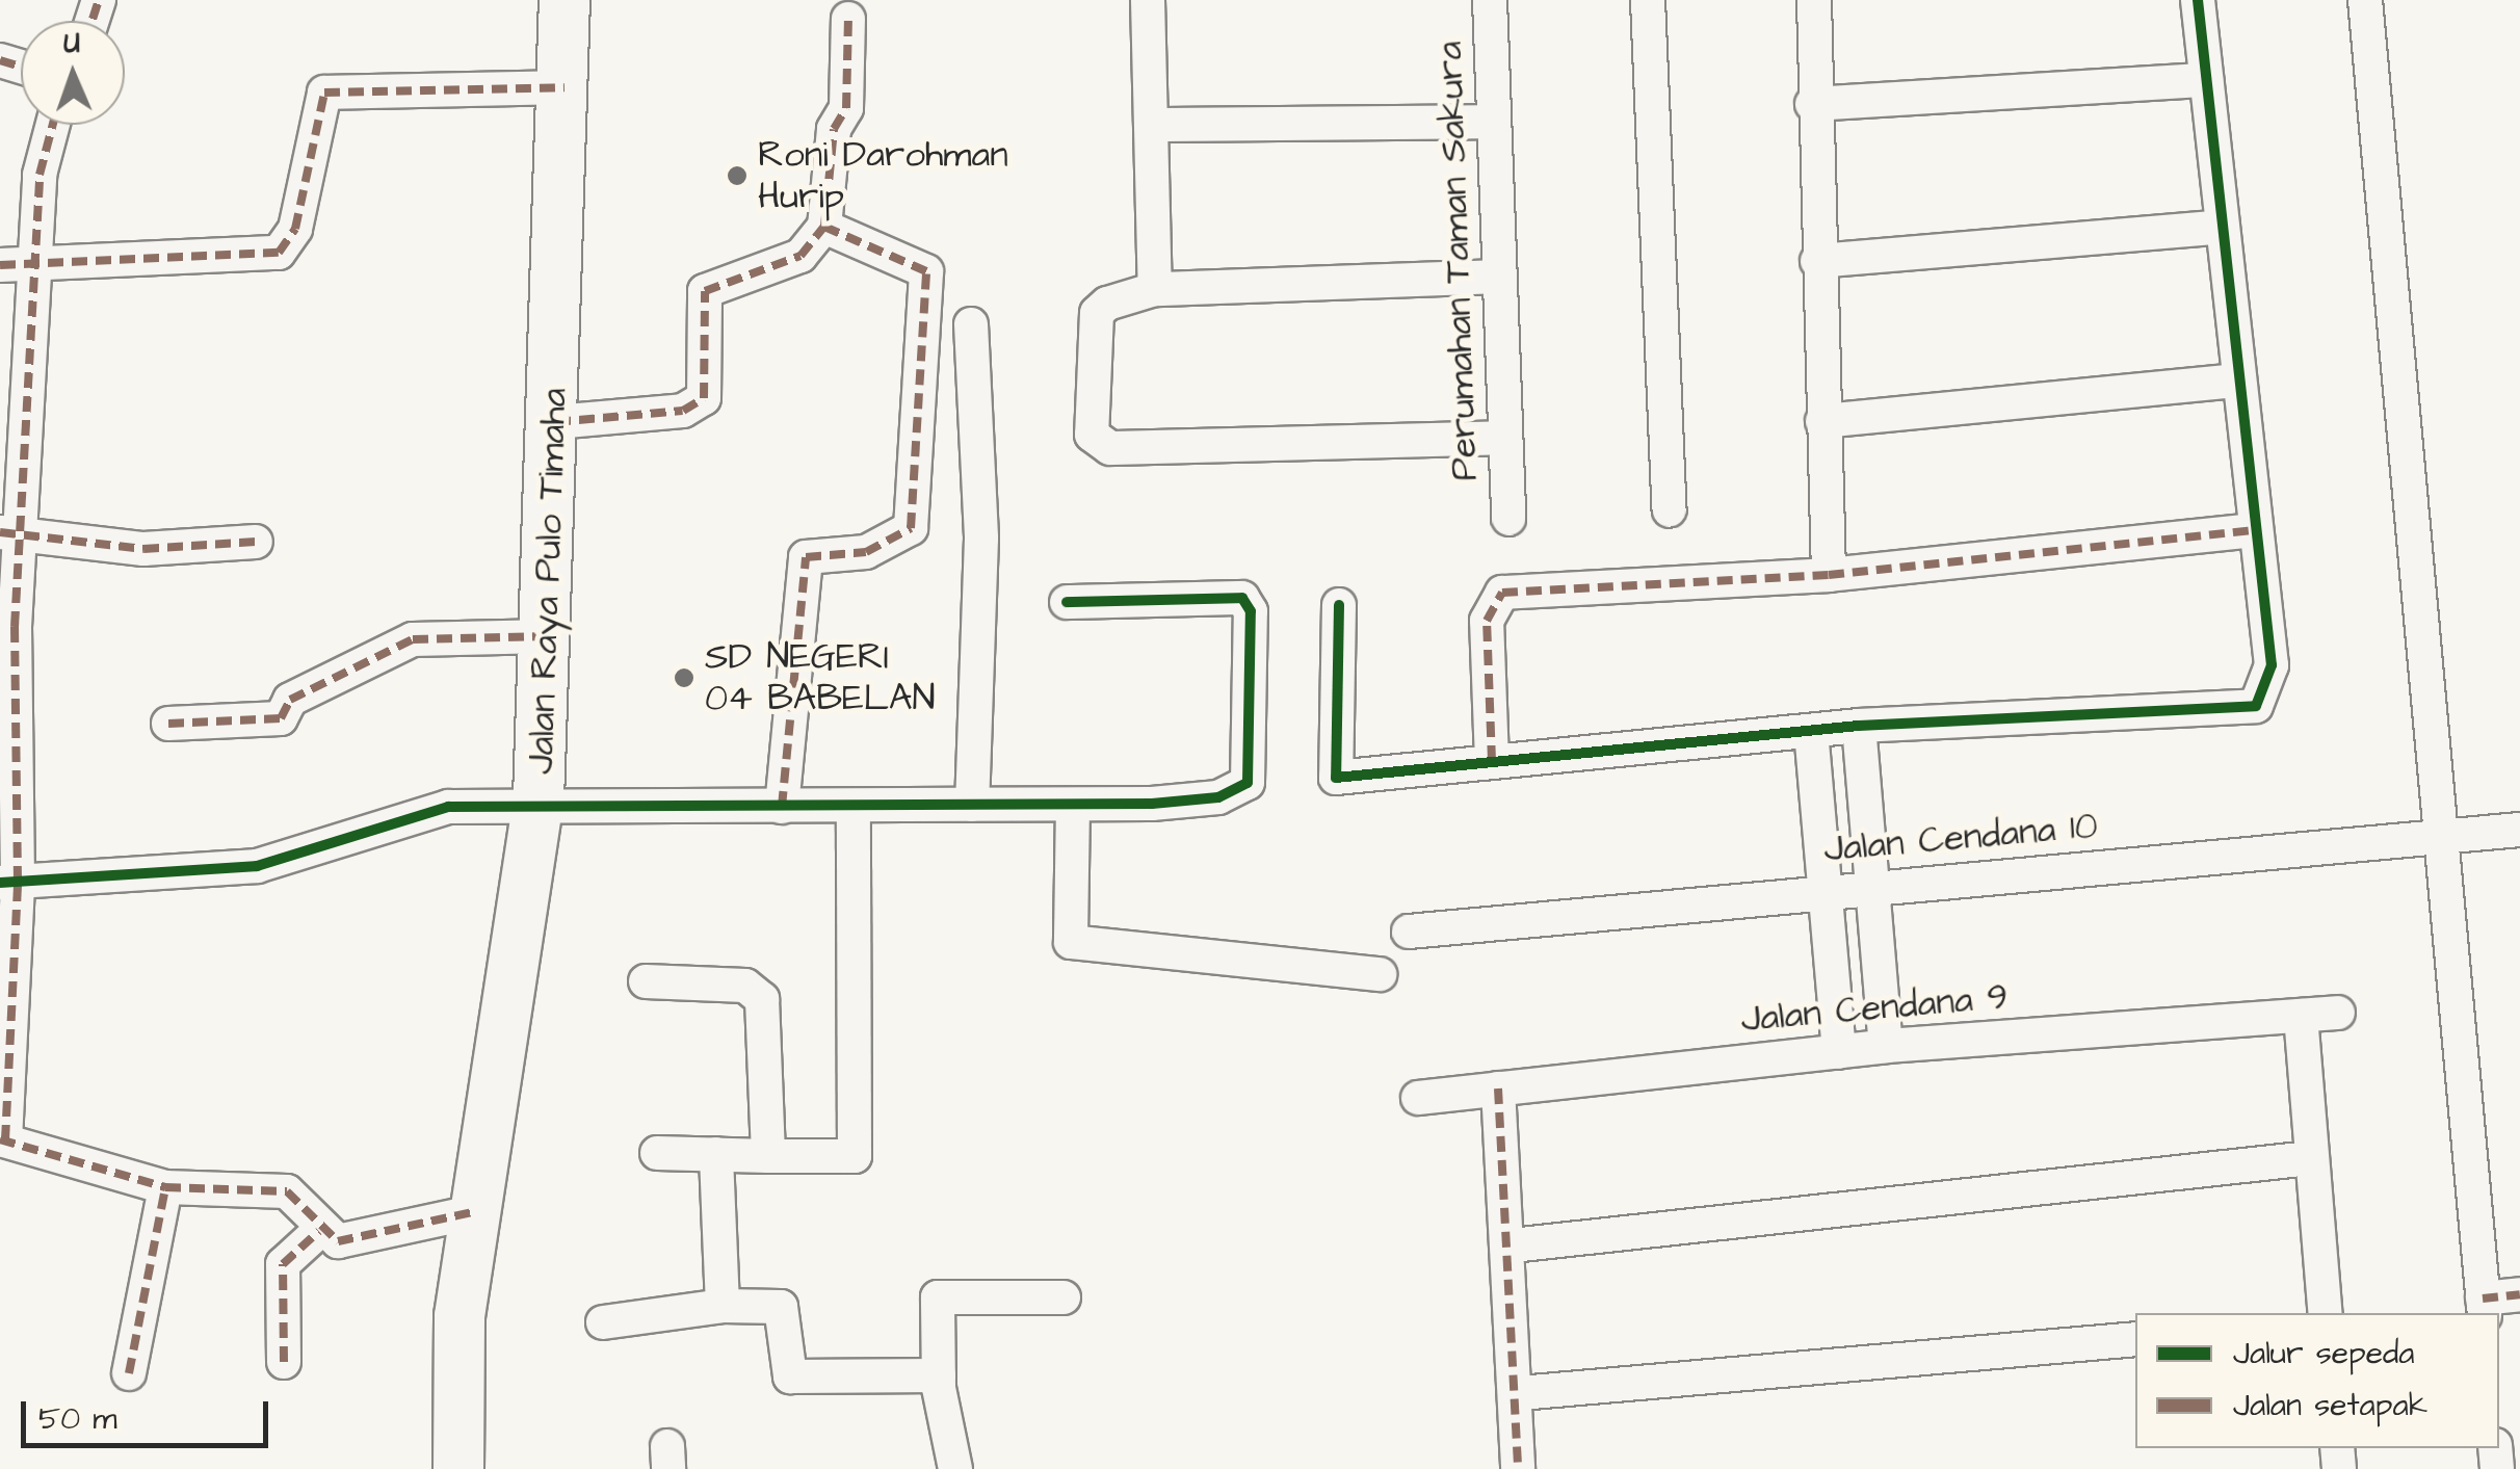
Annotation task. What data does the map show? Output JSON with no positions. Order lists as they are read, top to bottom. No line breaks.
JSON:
{"streets":{"street":["Perumahan Taman Sakura","Jalan Raya Pulo Timaha","Jalan Cendana 10","Jalan Cendana 9"]},"places":["Roni Darohman Hurip","SD NEGERI 04 BABELAN"],"legend":["Jalur sepeda","Jalan setapak"],"scale_bar":"50 m","north":"top"}
